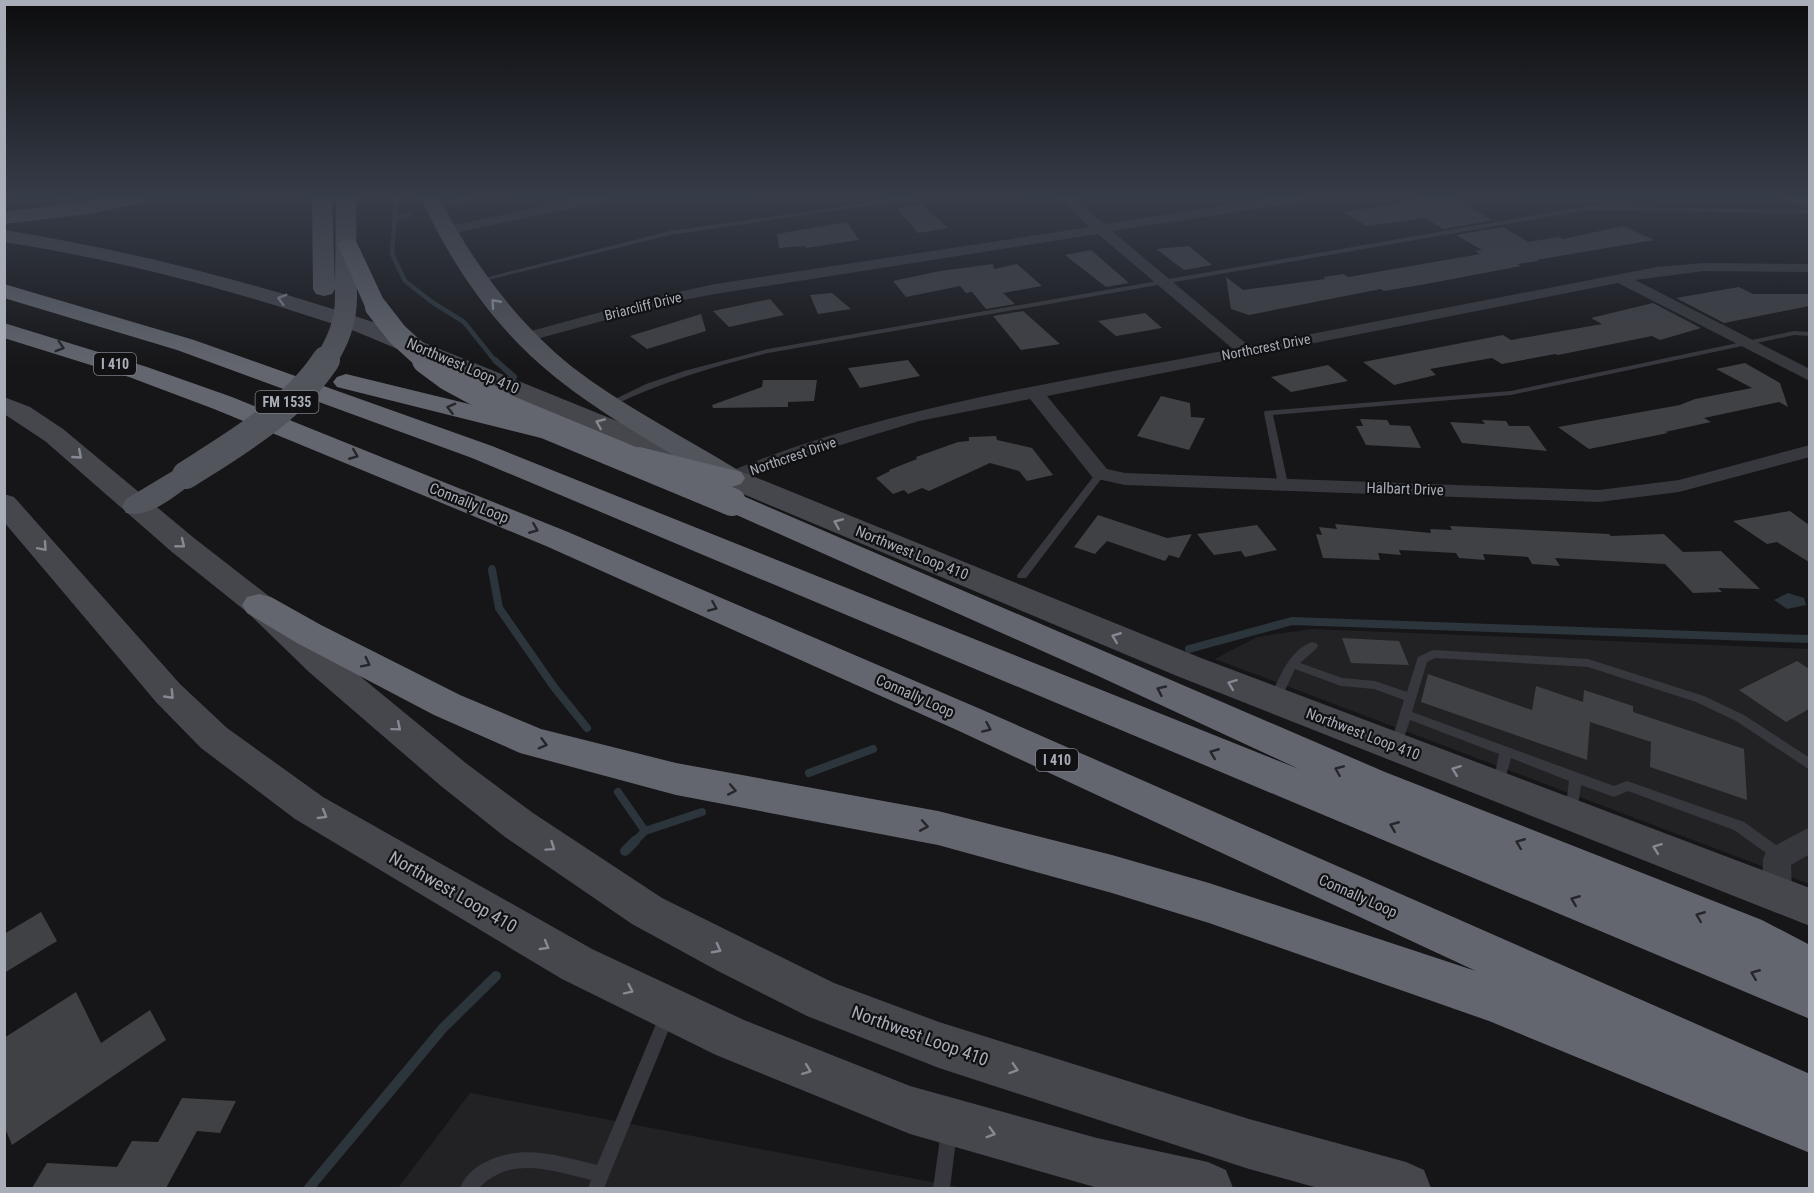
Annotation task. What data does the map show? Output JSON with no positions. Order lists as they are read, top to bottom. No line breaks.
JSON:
{"streets":{"highway":["I 410","Connally Loop"],"main road":["Northwest Loop 410","FM 1535"],"street":["Briarcliff Drive","Northcrest Drive","Halbart Drive"]},"crossings":[["Northcrest Drive","Northwest Loop 410"],["Northwest Loop 410","FM 1535"]]}
